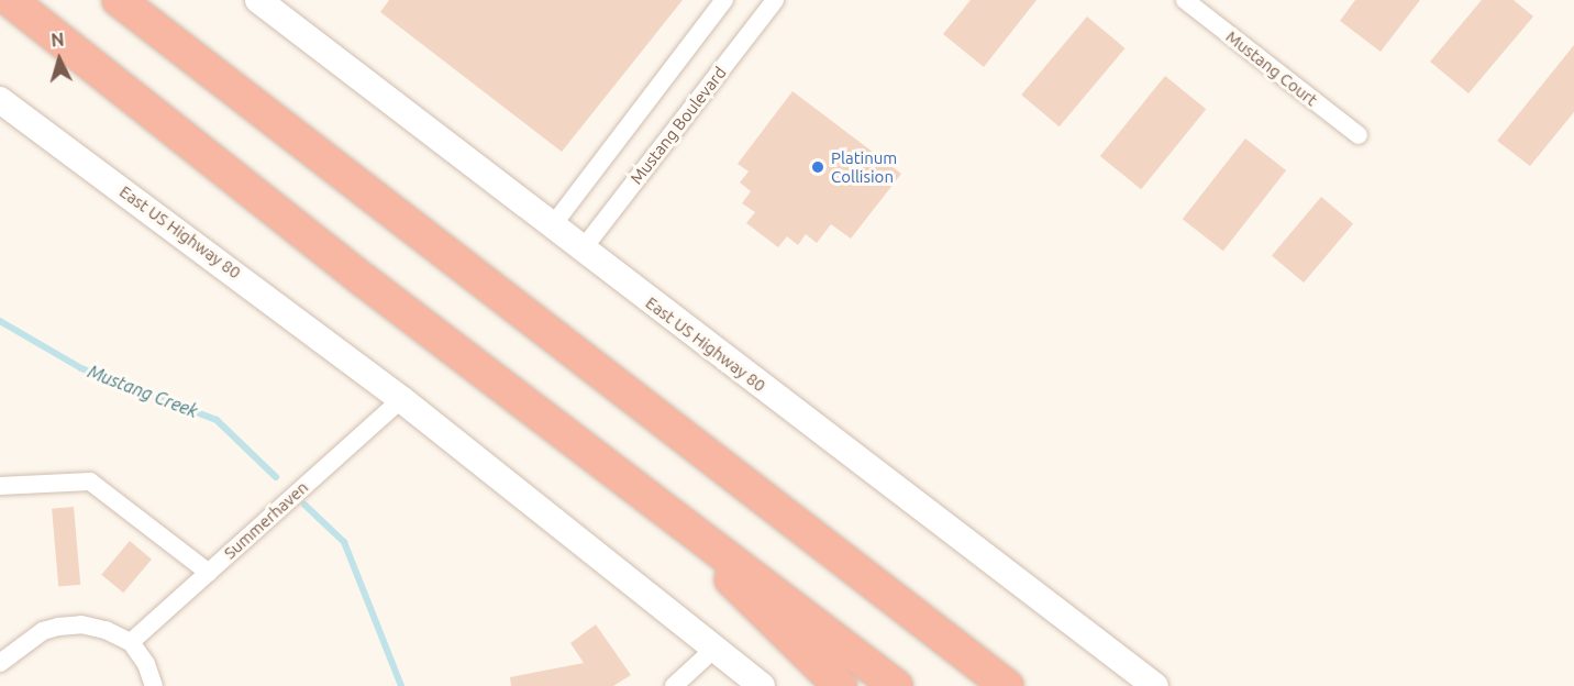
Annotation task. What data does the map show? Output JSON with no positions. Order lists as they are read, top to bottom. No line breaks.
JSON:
{"streets":{"main road":["East US Highway 80"],"street":["Mustang Court","Mustang Boulevard","Summerhaven"]},"crossings":[["Mustang Boulevard","East US Highway 80"],["East US Highway 80","Summerhaven"]],"water":["Mustang Creek"],"places":["Platinum Collision"],"north":"top"}
